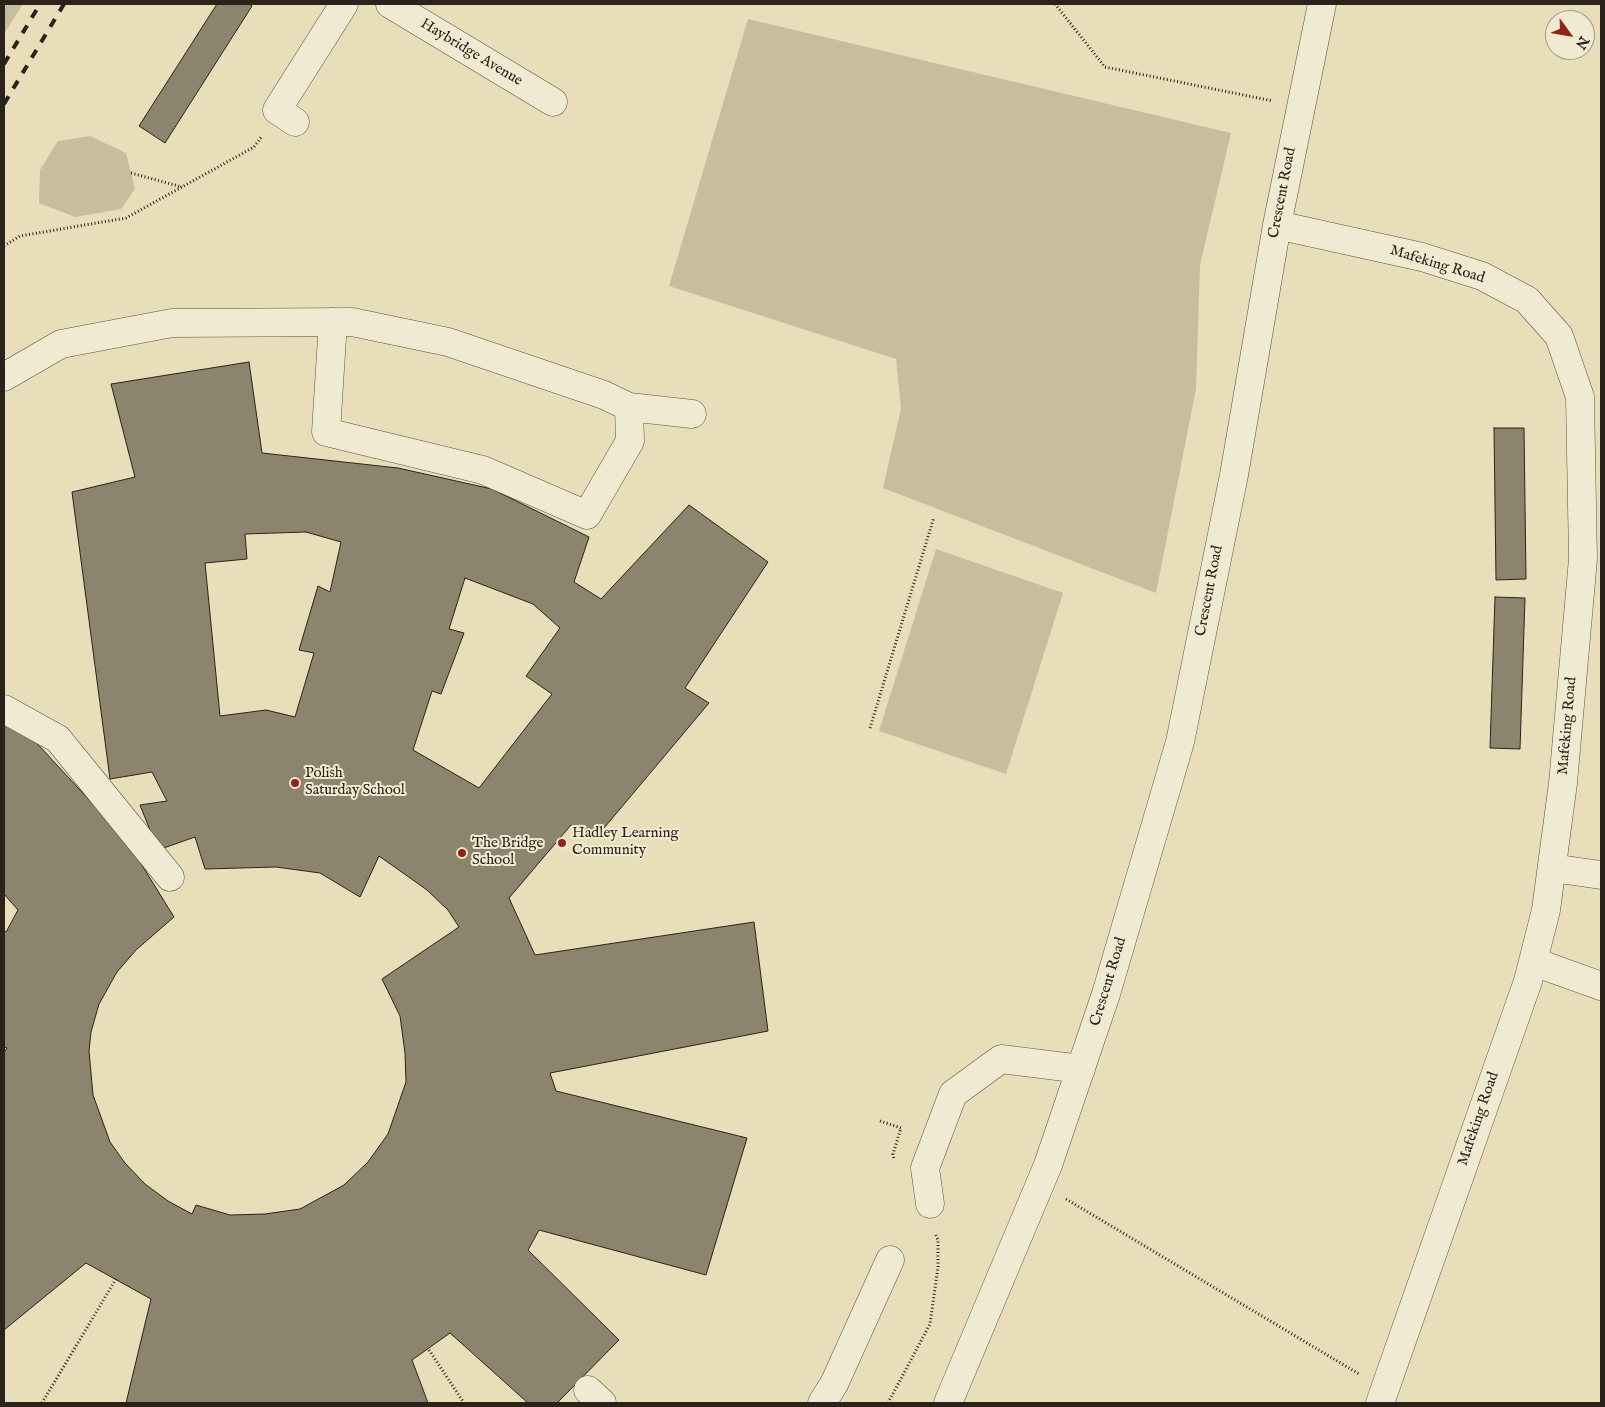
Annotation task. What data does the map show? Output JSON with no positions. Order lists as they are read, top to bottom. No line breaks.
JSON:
{"streets":{"street":["Haybridge Avenue","Crescent Road","Mafeking Road"]},"crossings":[["Crescent Road","Mafeking Road"]],"places":["Polish Saturday School","Hadley Learning Community","The Bridge School"],"north":"bottom right"}
